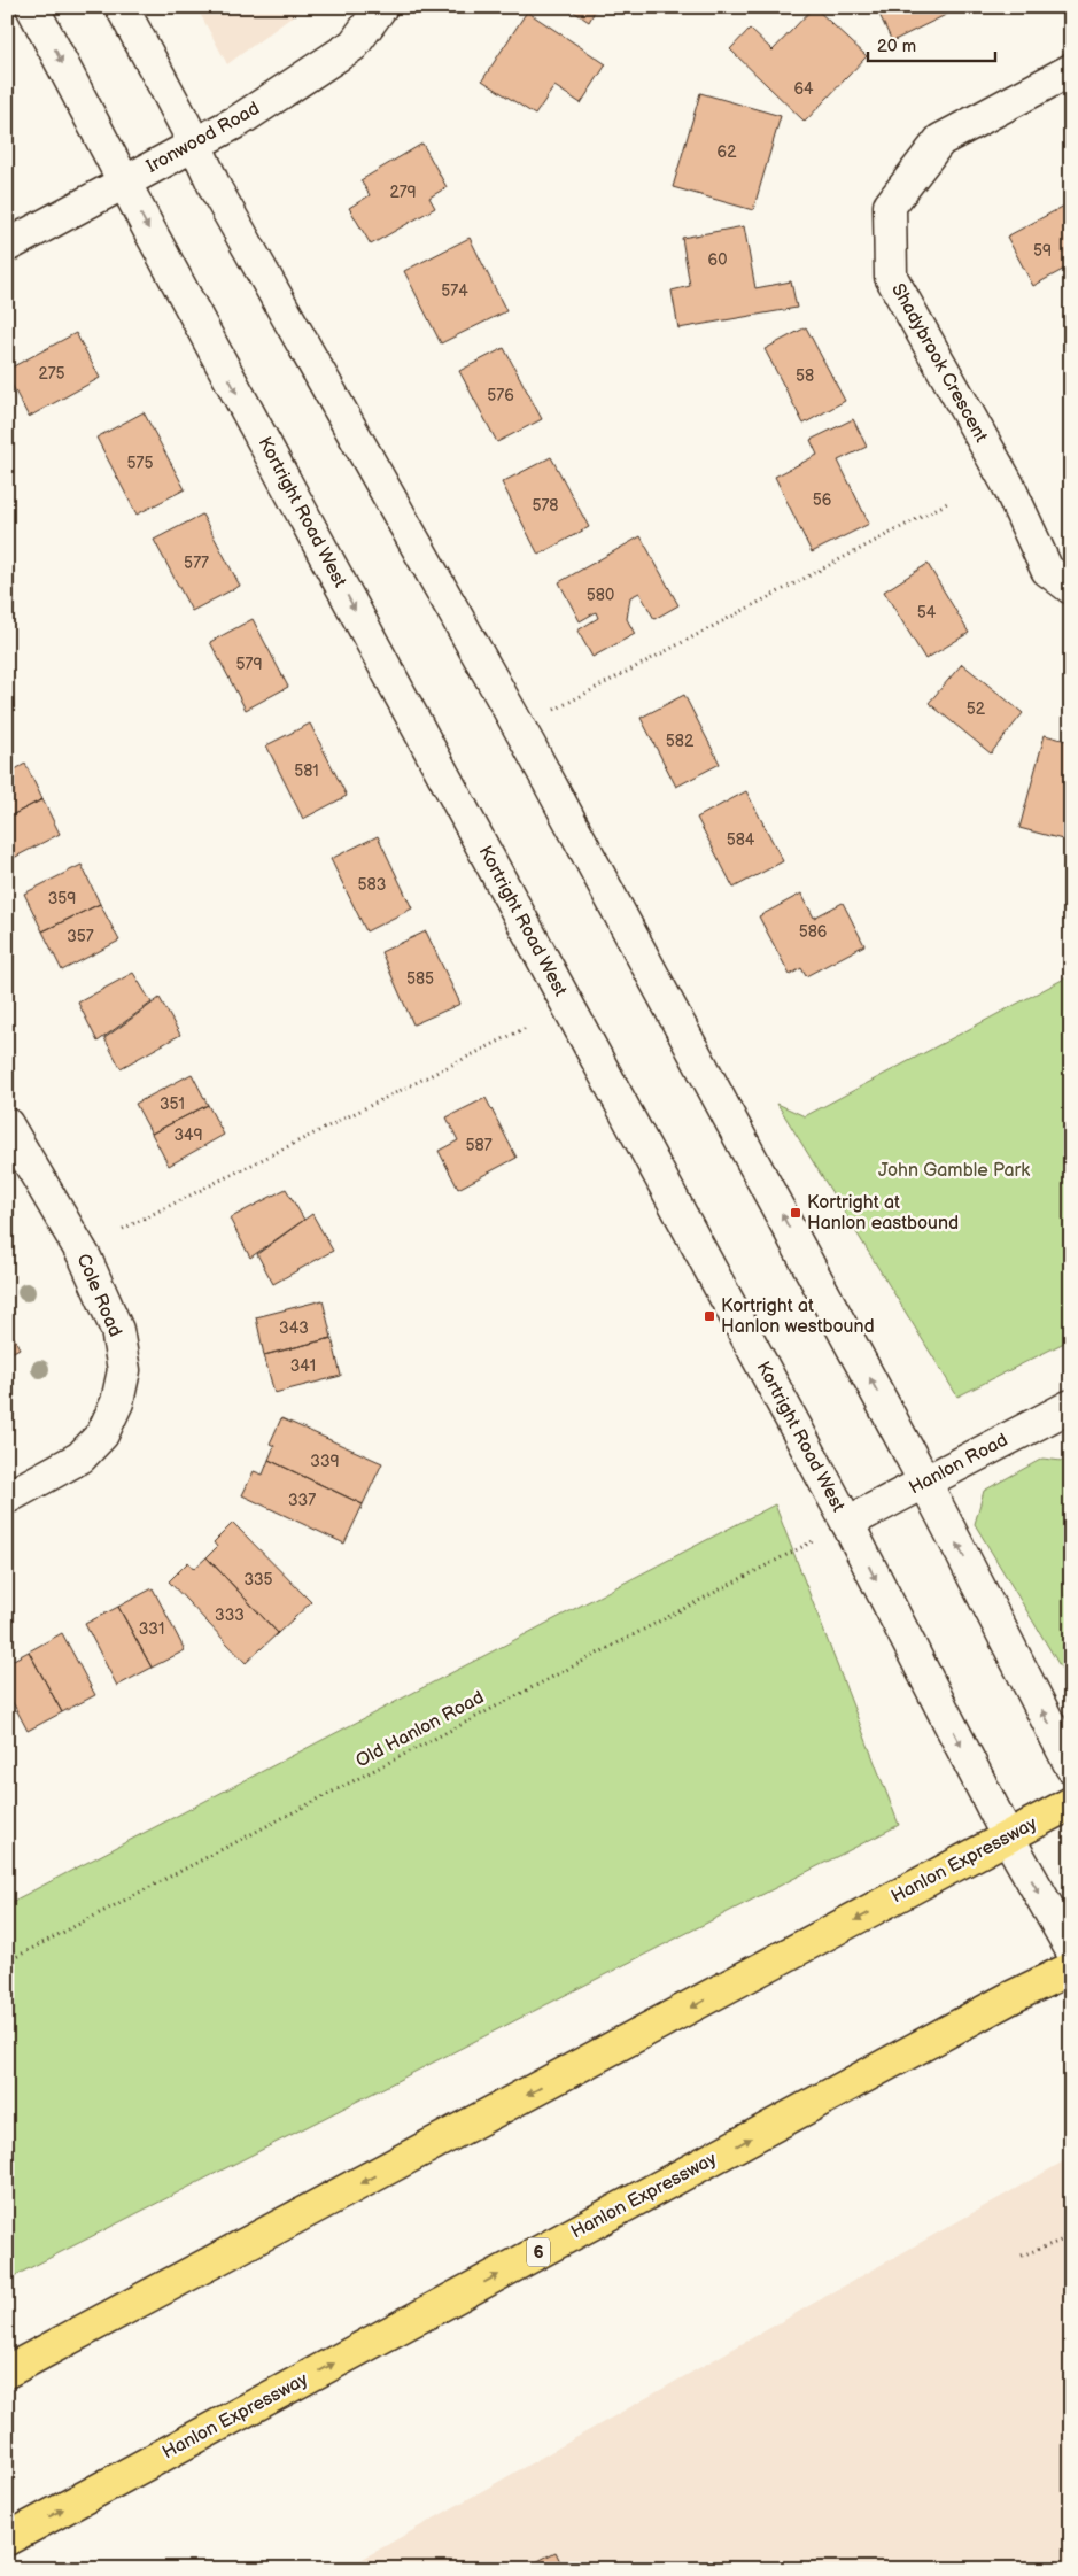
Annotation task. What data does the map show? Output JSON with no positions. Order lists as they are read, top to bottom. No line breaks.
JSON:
{"streets":{"highway":["Hanlon Expressway","6"],"street":["Ironwood Road","Shadybrook Crescent","Kortright Road West","Cole Road","Hanlon Road"],"path":["Old Hanlon Road"]},"crossings":[["Ironwood Road","Kortright Road West"],["Kortright Road West","Hanlon Road"],["Kortright Road West","Old Hanlon Road"],["Kortright Road West","Hanlon Expressway"],["Hanlon Road","Old Hanlon Road"]],"parks":["John Gamble Park"],"places":{"transit":["Kortright at Hanlon eastbound","Kortright at Hanlon westbound"]},"house_numbers":["64","62","279","59","60","574","275","58","576","575","56","578","577","580","54","579","52","582","581","584","583","359","586","357","585","351","349","587","343","341","339","337","335","333","331"],"scale_bar":"20 m"}
